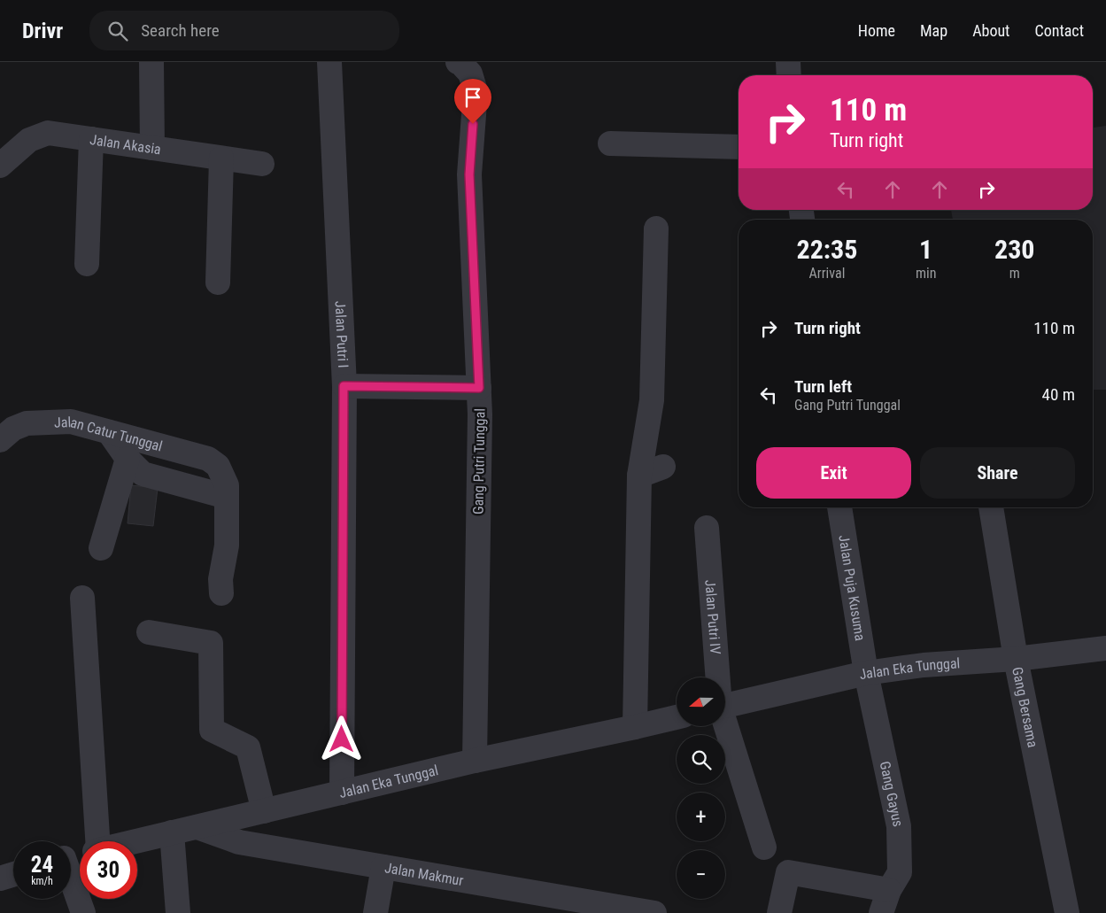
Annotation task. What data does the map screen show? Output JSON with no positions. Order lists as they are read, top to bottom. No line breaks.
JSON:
{"streets":{"street":["Jalan Akasia","Jalan Putri I","Jalan Catur Tunggal","Gang Putri Tunggal","Jalan Puja Kusuma","Jalan Putri IV","Jalan Eka Tunggal","Gang Bersama","Gang Gayus","Jalan Makmur"]},"crossings":[["Jalan Putri I","Jalan Eka Tunggal"],["Gang Putri Tunggal","Jalan Eka Tunggal"],["Jalan Puja Kusuma","Jalan Eka Tunggal"],["Jalan Puja Kusuma","Gang Gayus"],["Jalan Eka Tunggal","Gang Bersama"],["Jalan Eka Tunggal","Gang Gayus"],["Jalan Eka Tunggal","Jalan Makmur"]],"north":"left","page":{"header":"Drivr","search":"Search here","nav":["Home","Map","About","Contact"],"turn":["110 m","Turn right"],"eta":["22:35","Arrival","1","min","230","m"],"list":[{"name":"Turn right","value":"110 m"},{"name":"Turn left","note":"Gang Putri Tunggal","value":"40 m"}],"buttons":["Exit","Share"],"map_buttons":["+","−"],"speed":"24 km/h","limit":"30"}}
